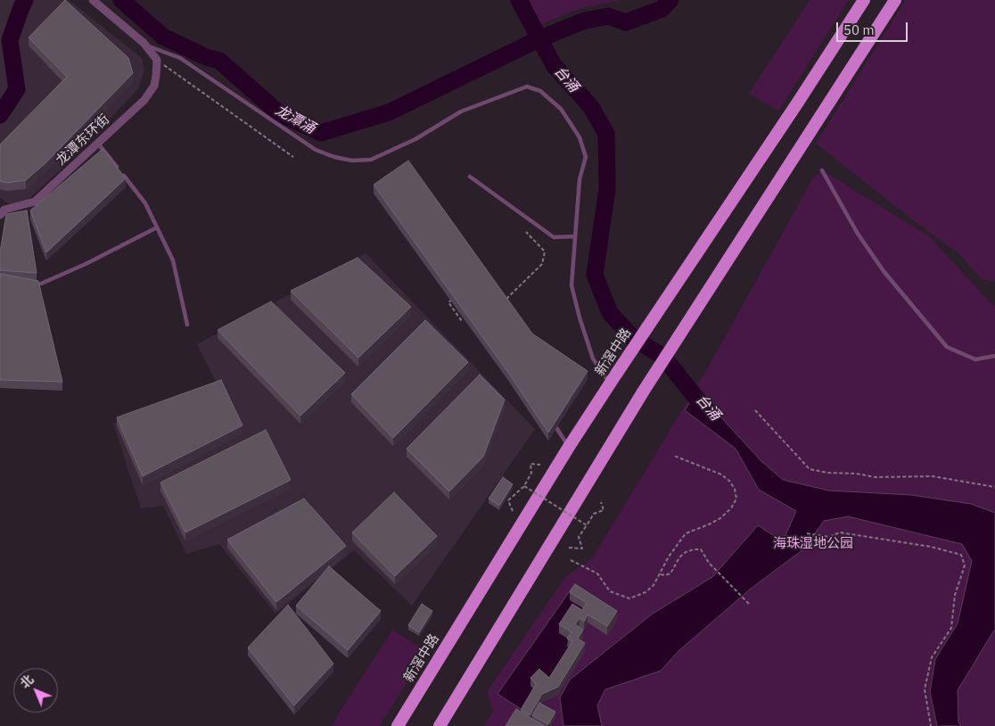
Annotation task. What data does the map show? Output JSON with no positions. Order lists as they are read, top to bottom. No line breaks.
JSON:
{"streets":{"highway":["新滘中路"],"street":["龙潭东环街"]},"water":["台涌","龙潭涌"],"parks":["海珠湿地公园"],"scale_bar":"50 m","north":"top left"}
